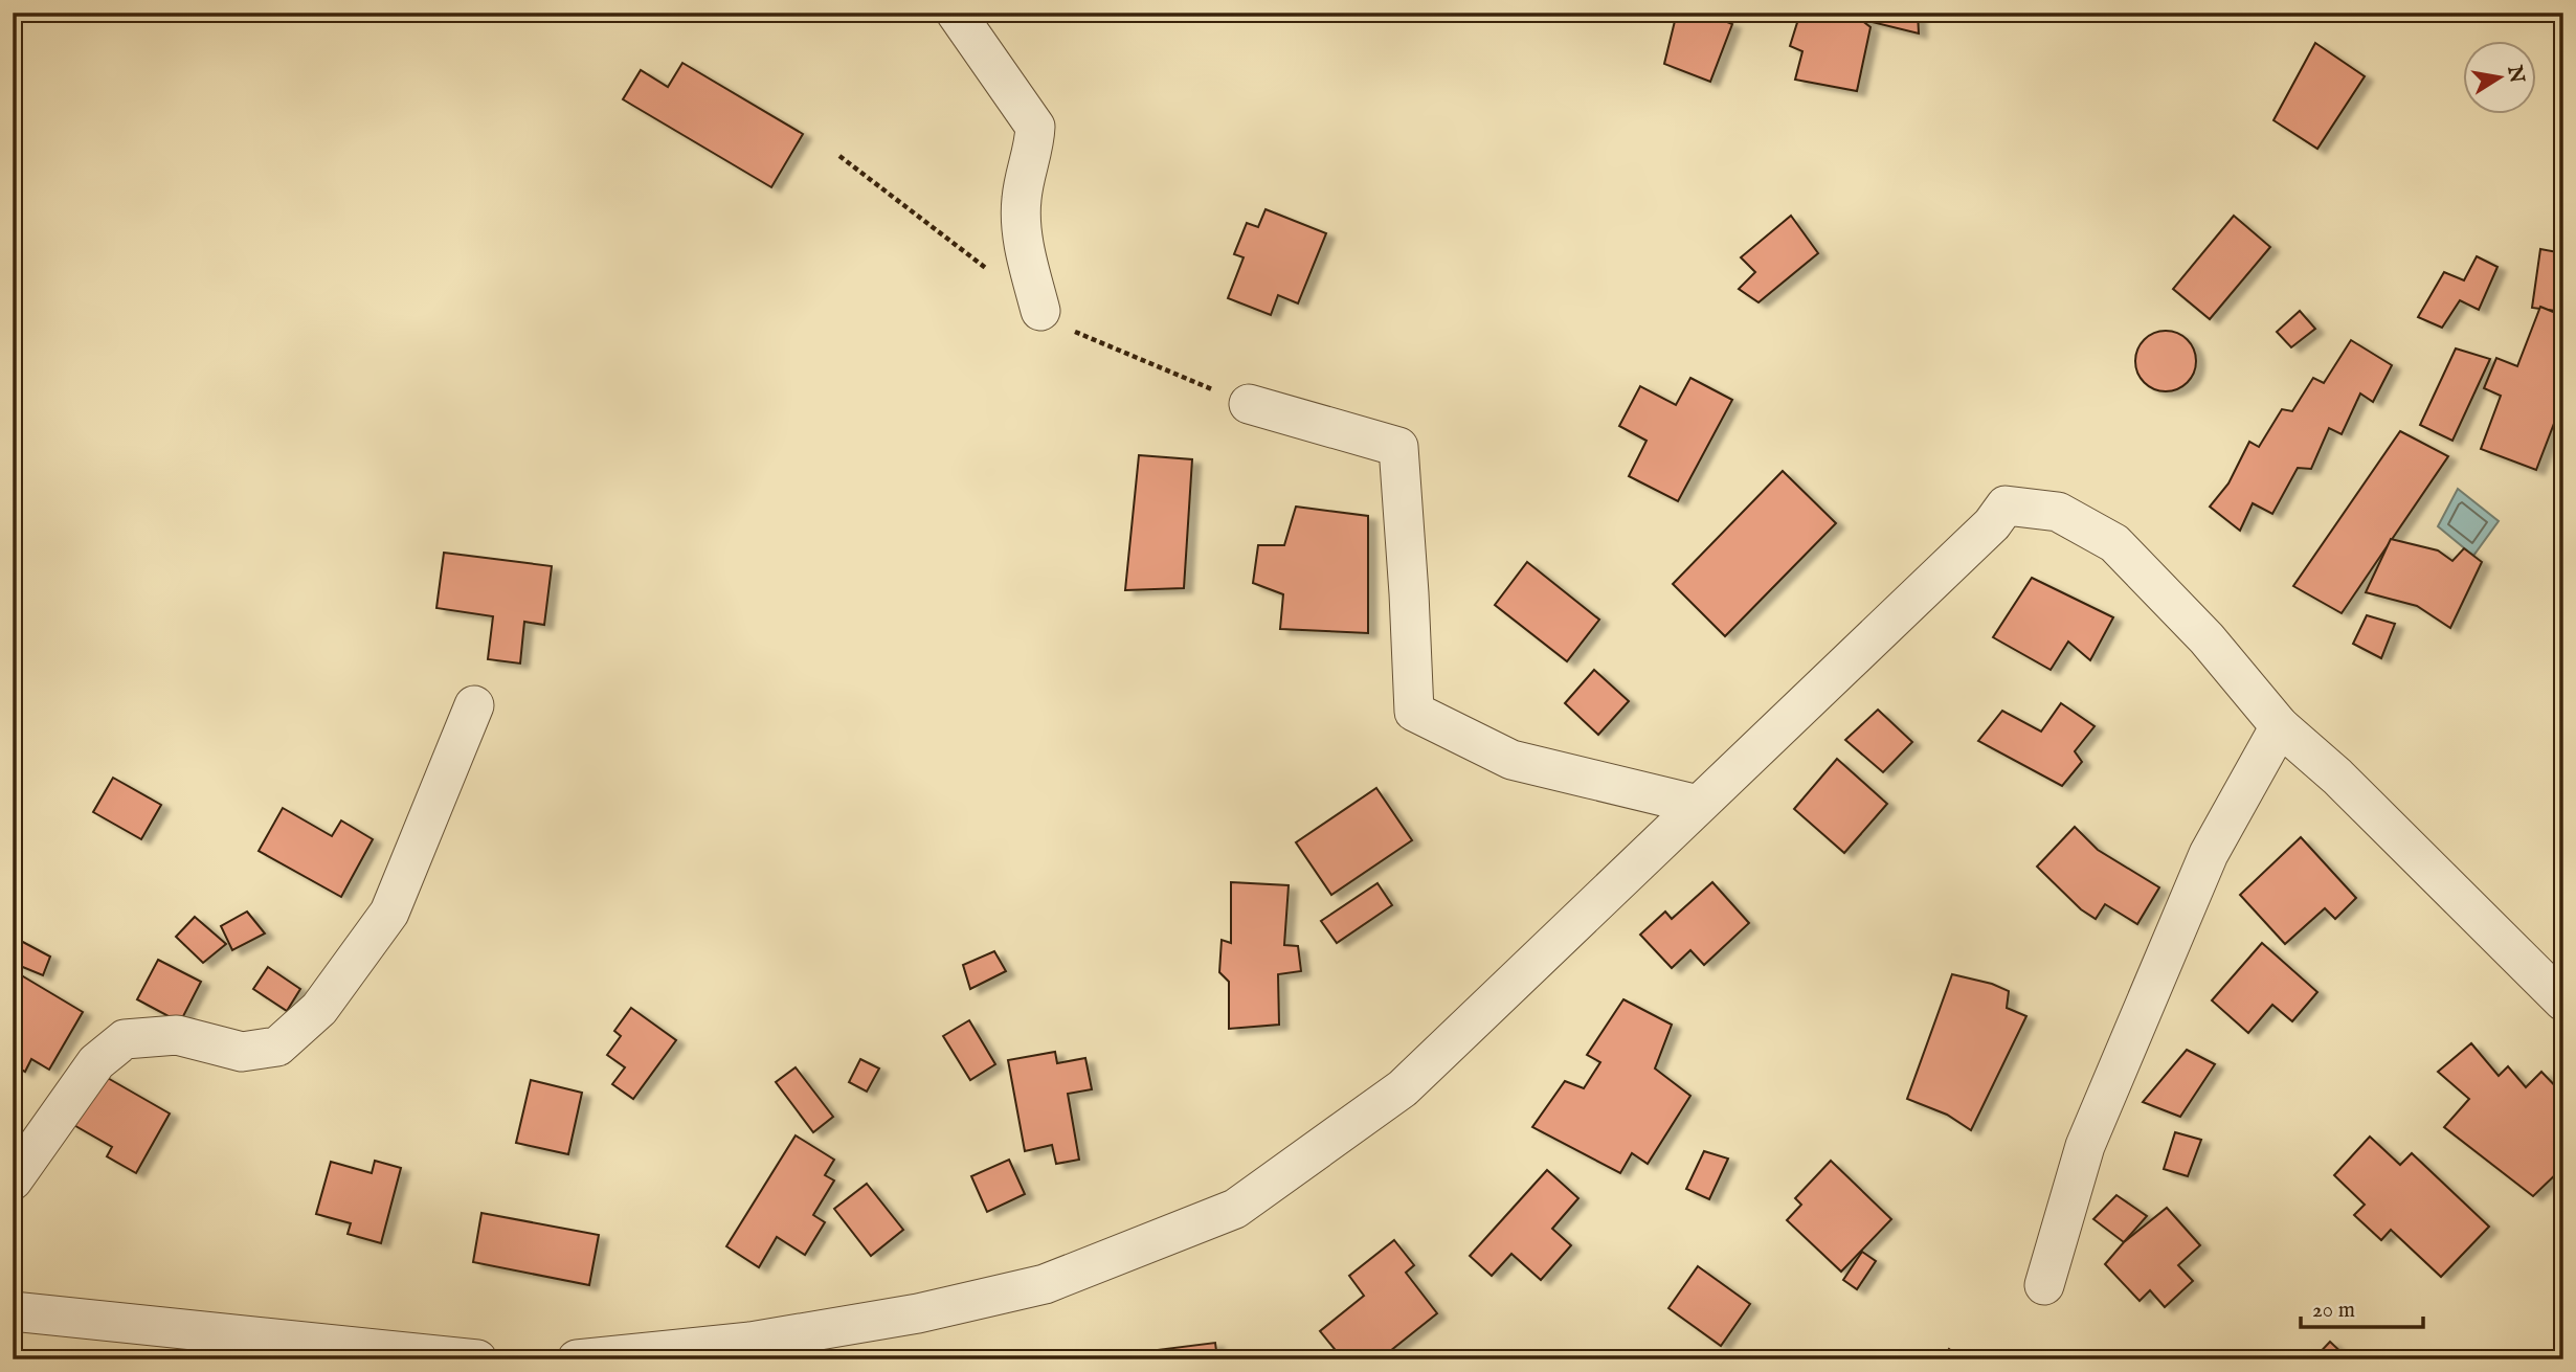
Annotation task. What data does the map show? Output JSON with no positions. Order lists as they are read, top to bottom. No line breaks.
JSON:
{"scale_bar":"20 m","north":"right"}
